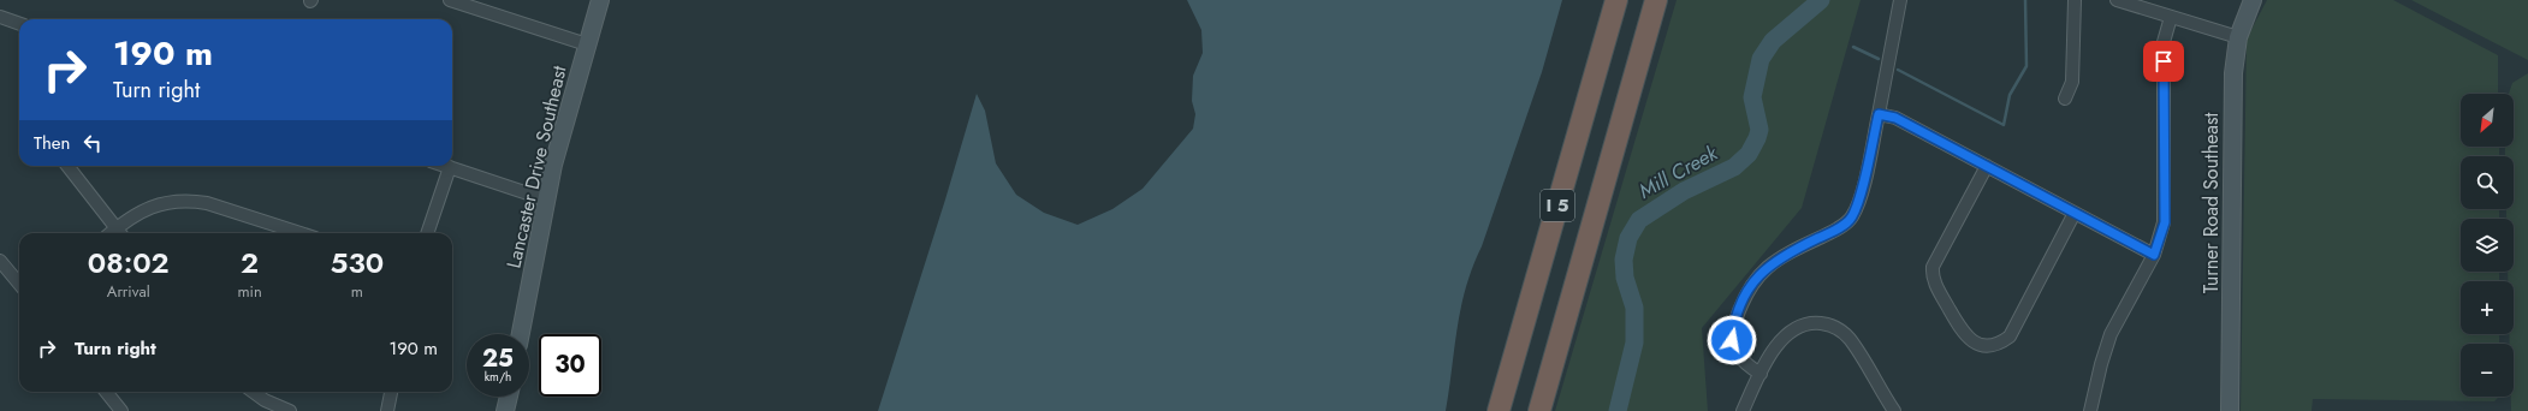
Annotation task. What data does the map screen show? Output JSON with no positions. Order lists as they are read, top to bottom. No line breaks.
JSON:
{"streets":{"highway":["I 5"],"main road":["Lancaster Drive Southeast","Turner Road Southeast"]},"water":["Mill Creek"],"north":"bottom left","page":{"turn":["190 m","Turn right"],"map_buttons":["+","−"],"then":"Then","eta":["08:02","Arrival","2","min","530","m"],"list":[{"name":"Turn right","value":"190 m"}],"speed":"25 km/h","limit":"30"}}
